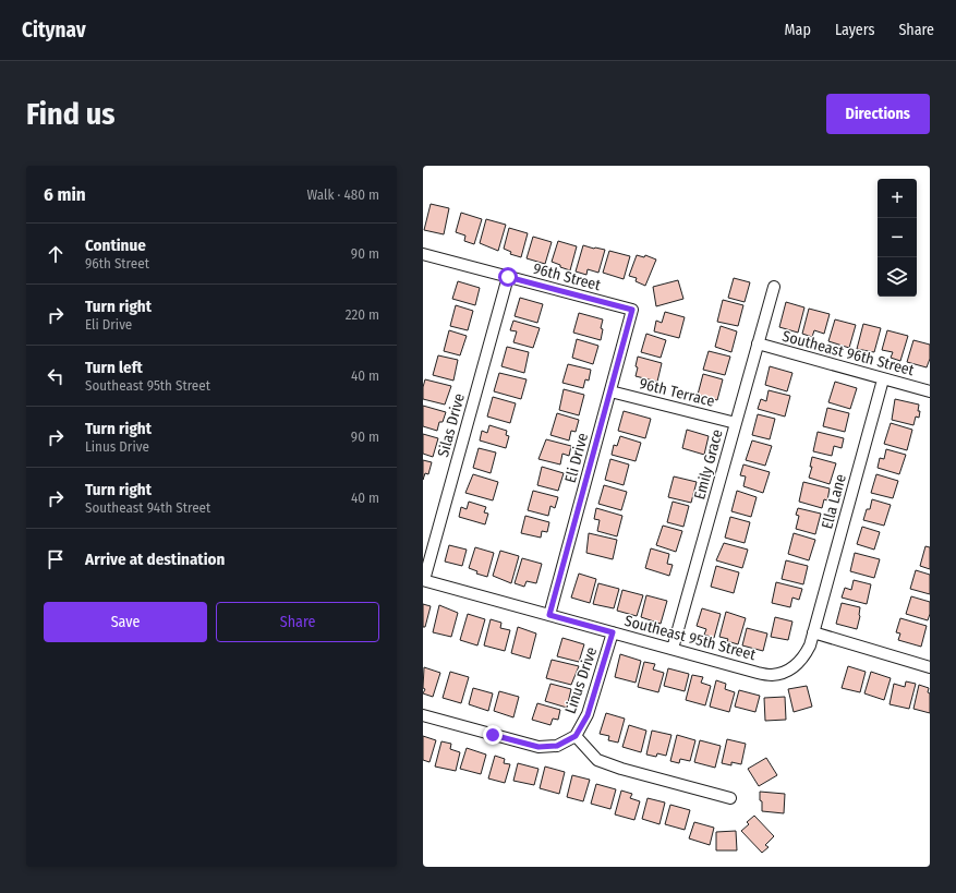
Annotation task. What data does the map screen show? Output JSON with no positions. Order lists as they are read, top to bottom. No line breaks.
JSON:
{"streets":{"street":["96th Street","Southeast 96th Street","96th Terrace","Silas Drive","Eli Drive","Emily Grace","Ella Lane","Southeast 95th Street","Linus Drive"]},"crossings":[["96th Street","Silas Drive"],["96th Street","Eli Drive"],["Southeast 96th Street","Emily Grace"],["Southeast 96th Street","Ella Lane"],["96th Terrace","Eli Drive"],["96th Terrace","Emily Grace"],["Silas Drive","Southeast 95th Street"],["Eli Drive","Southeast 95th Street"],["Emily Grace","Southeast 95th Street"],["Ella Lane","Southeast 95th Street"],["Southeast 95th Street","Linus Drive"]],"page":{"header":"Citynav","nav":["Map","Layers","Share"],"buttons":["Directions",["Save","Share"]],"title":"Find us","heading":["6 min","Walk · 480 m"],"map_buttons":["+","−"],"list":[["Continue","96th Street","90 m"],["Turn right","Eli Drive","220 m"],["Turn left","Southeast 95th Street","40 m"],["Turn right","Linus Drive","90 m"],["Turn right","Southeast 94th Street","40 m"],"Arrive at destination"]}}
